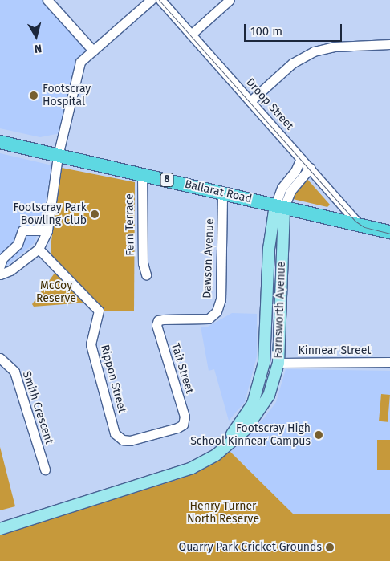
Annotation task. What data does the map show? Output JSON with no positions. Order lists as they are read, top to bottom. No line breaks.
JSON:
{"streets":{"highway":["8","Ballarat Road"],"main road":["Farnsworth Avenue"],"street":["Droop Street","Fern Terrace","Dawson Avenue","Kinnear Street","Tait Street","Rippon Street","Smith Crescent"]},"crossings":[["Droop Street","Ballarat Road"],["Droop Street","Farnsworth Avenue"],["Ballarat Road","Fern Terrace"],["Ballarat Road","Dawson Avenue"],["Ballarat Road","Farnsworth Avenue"],["Dawson Avenue","Tait Street"],["Farnsworth Avenue","Kinnear Street"],["Tait Street","Rippon Street"]],"parks":["McCoy Reserve","Henry Turner North Reserve"],"places":["Footscray Hospital","Footscray Park Bowling Club","Footscray High School Kinnear Campus","Quarry Park Cricket Grounds"],"scale_bar":"100 m","north":"bottom"}
